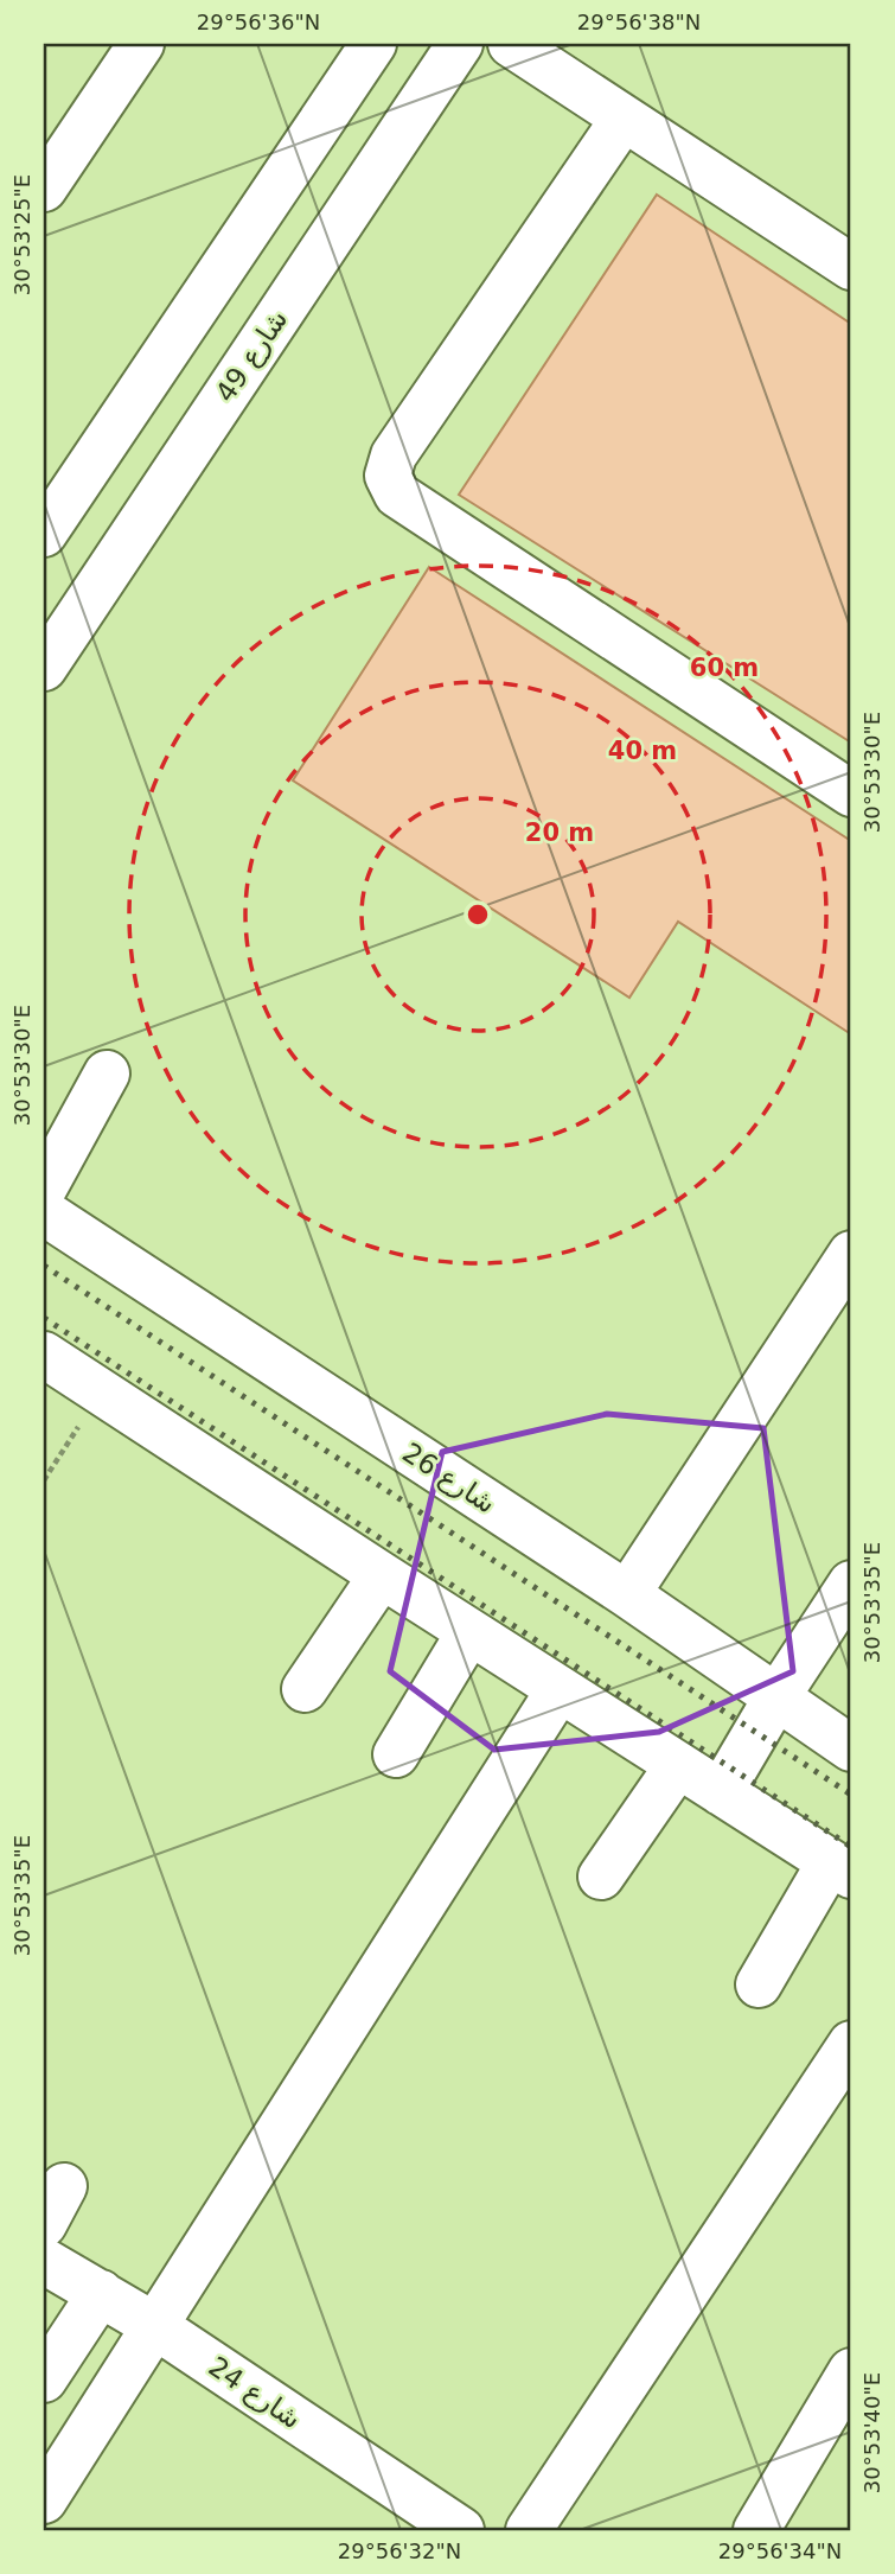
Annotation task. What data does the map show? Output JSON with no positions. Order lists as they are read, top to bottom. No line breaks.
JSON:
{"streets":{"street":["شارع 49","شارع 26","شارع 24"]},"coordinates":["29°56'36\"N","29°56'38\"N","30°53'25\"E","30°53'30\"E","30°53'35\"E","30°53'40\"E","29°56'32\"N","29°56'34\"N"],"rings":["60 m","40 m","20 m"]}
